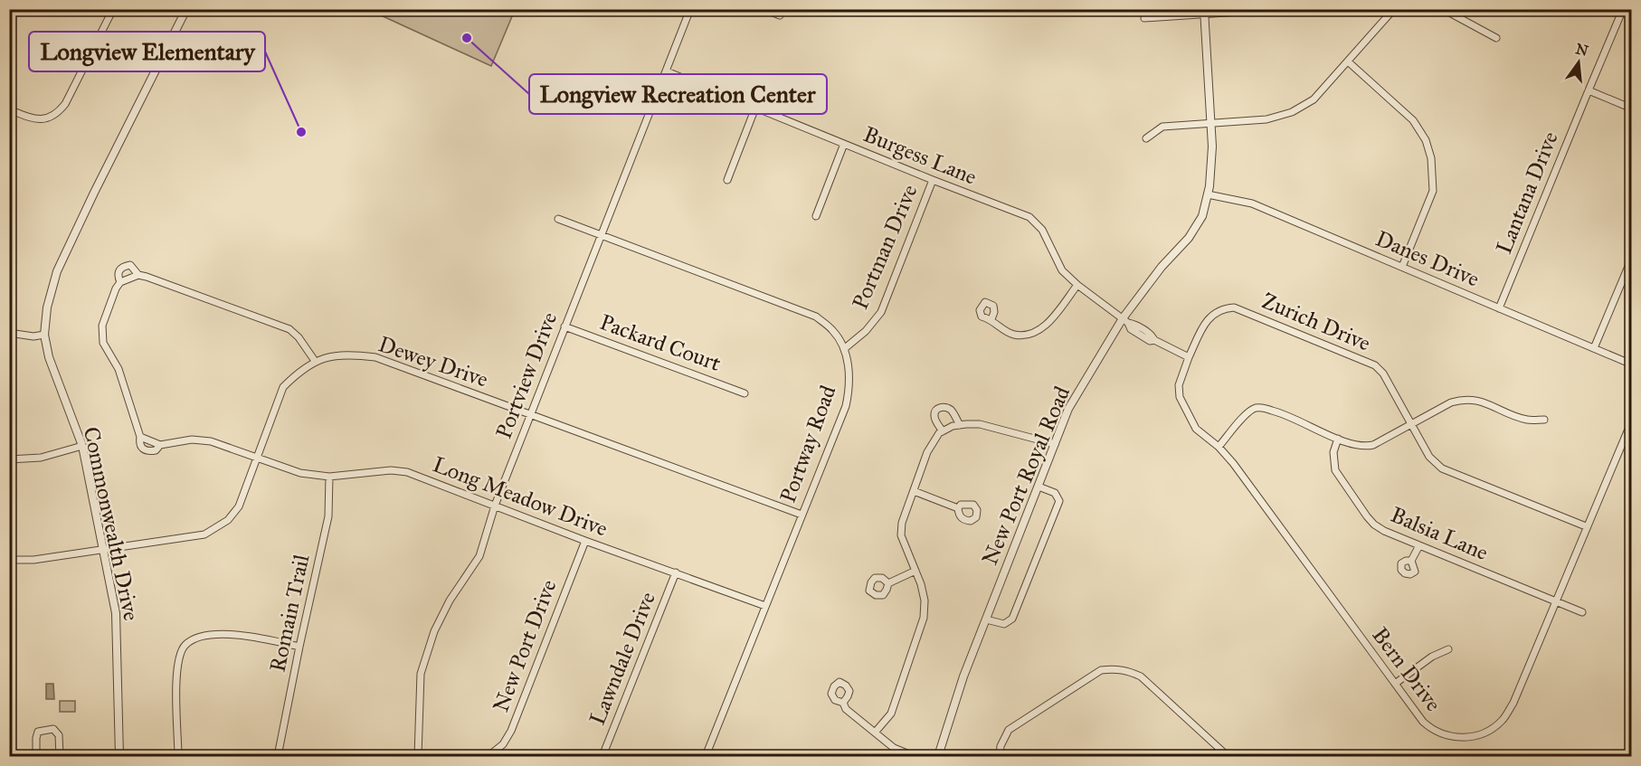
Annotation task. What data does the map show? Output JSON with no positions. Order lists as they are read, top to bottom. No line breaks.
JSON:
{"streets":{"street":["Burgess Lane","Lantana Drive","Portman Drive","Danes Drive","Zurich Drive","Packard Court","Dewey Drive","Portview Drive","Portway Road","New Port Royal Road","Long Meadow Drive","Commonwealth Drive","Balsia Lane","Romain Trail","New Port Drive","Lawndale Drive","Bern Drive"]},"crossings":[["Burgess Lane","Portman Drive"],["Burgess Lane","Portview Drive"],["Burgess Lane","New Port Royal Road"],["Lantana Drive","Danes Drive"],["Portman Drive","Portway Road"],["Danes Drive","New Port Royal Road"],["Zurich Drive","Bern Drive"],["Packard Court","Portview Drive"],["Dewey Drive","Portview Drive"],["Dewey Drive","Portway Road"],["Dewey Drive","Long Meadow Drive"],["Dewey Drive","Commonwealth Drive"],["Portview Drive","Portway Road"],["Portview Drive","Long Meadow Drive"],["Portway Road","Long Meadow Drive"],["Long Meadow Drive","Romain Trail"],["Long Meadow Drive","New Port Drive"],["Long Meadow Drive","Lawndale Drive"],["Balsia Lane","Bern Drive"]],"places":["Longview Recreation Center","Longview Elementary"],"north":"top"}
